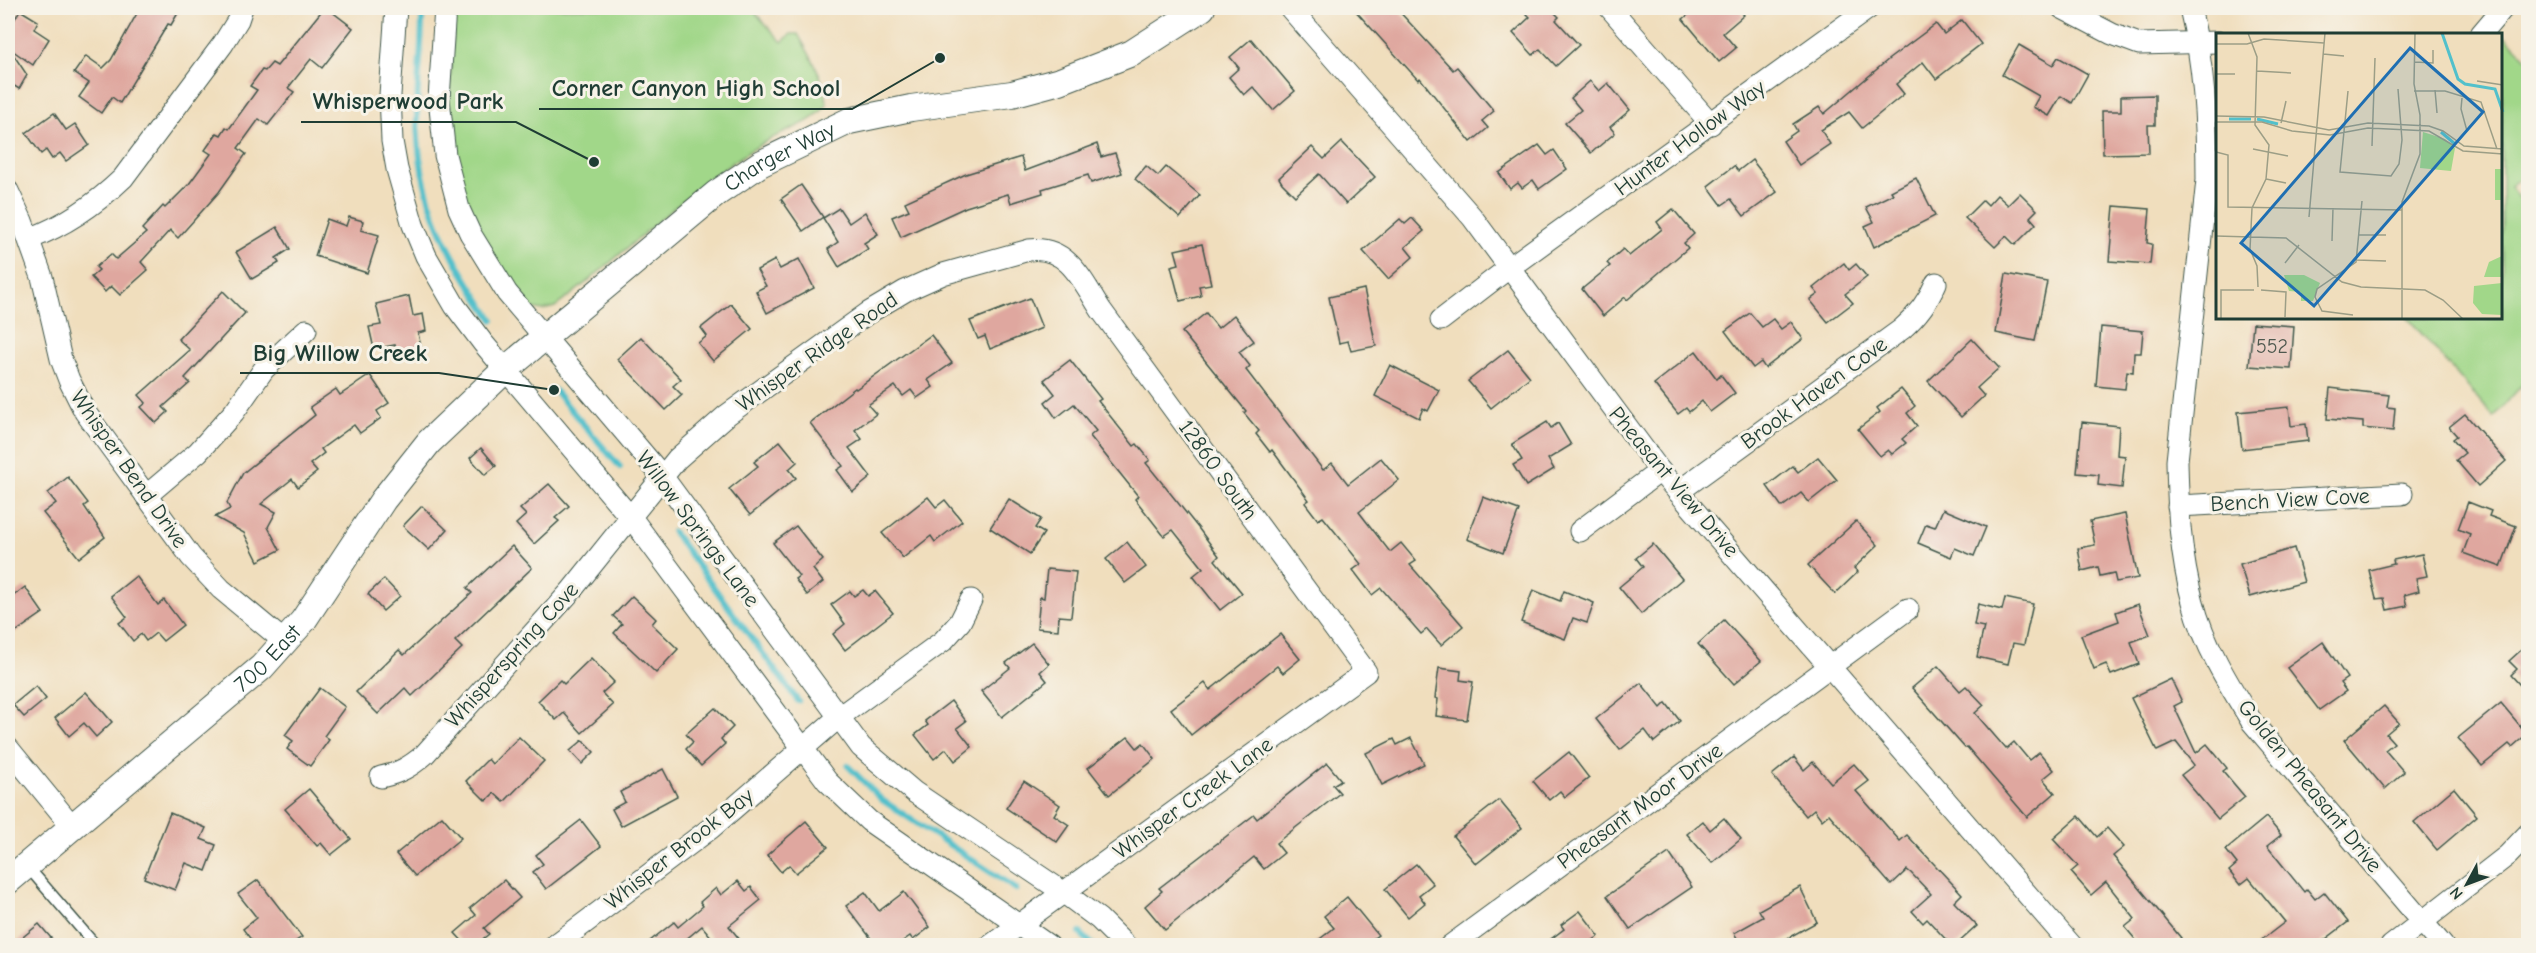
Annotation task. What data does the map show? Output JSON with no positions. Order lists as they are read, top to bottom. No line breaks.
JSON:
{"streets":{"street":["Hunter Hollow Way","Charger Way","Whisper Ridge Road","Brook Haven Cove","Whisper Bend Drive","12860 South","Pheasant View Drive","Bench View Cove","Willow Springs Lane","Whisperspring Cove","700 East","Golden Pheasant Drive","Whisper Creek Lane","Pheasant Moor Drive","Whisper Brook Bay"]},"crossings":[["Hunter Hollow Way","Pheasant View Drive"],["Charger Way","Willow Springs Lane"],["Charger Way","700 East"],["Whisper Ridge Road","12860 South"],["Whisper Ridge Road","Willow Springs Lane"],["Whisper Ridge Road","Whisperspring Cove"],["Brook Haven Cove","Pheasant View Drive"],["Whisper Bend Drive","700 East"],["12860 South","Whisper Creek Lane"],["Pheasant View Drive","Pheasant Moor Drive"],["Bench View Cove","Golden Pheasant Drive"],["Willow Springs Lane","Whisperspring Cove"],["Willow Springs Lane","Whisper Creek Lane"],["Willow Springs Lane","Whisper Brook Bay"]],"places":["Corner Canyon High School","Whisperwood Park","Big Willow Creek"],"house_numbers":["552"],"north":"bottom left"}
